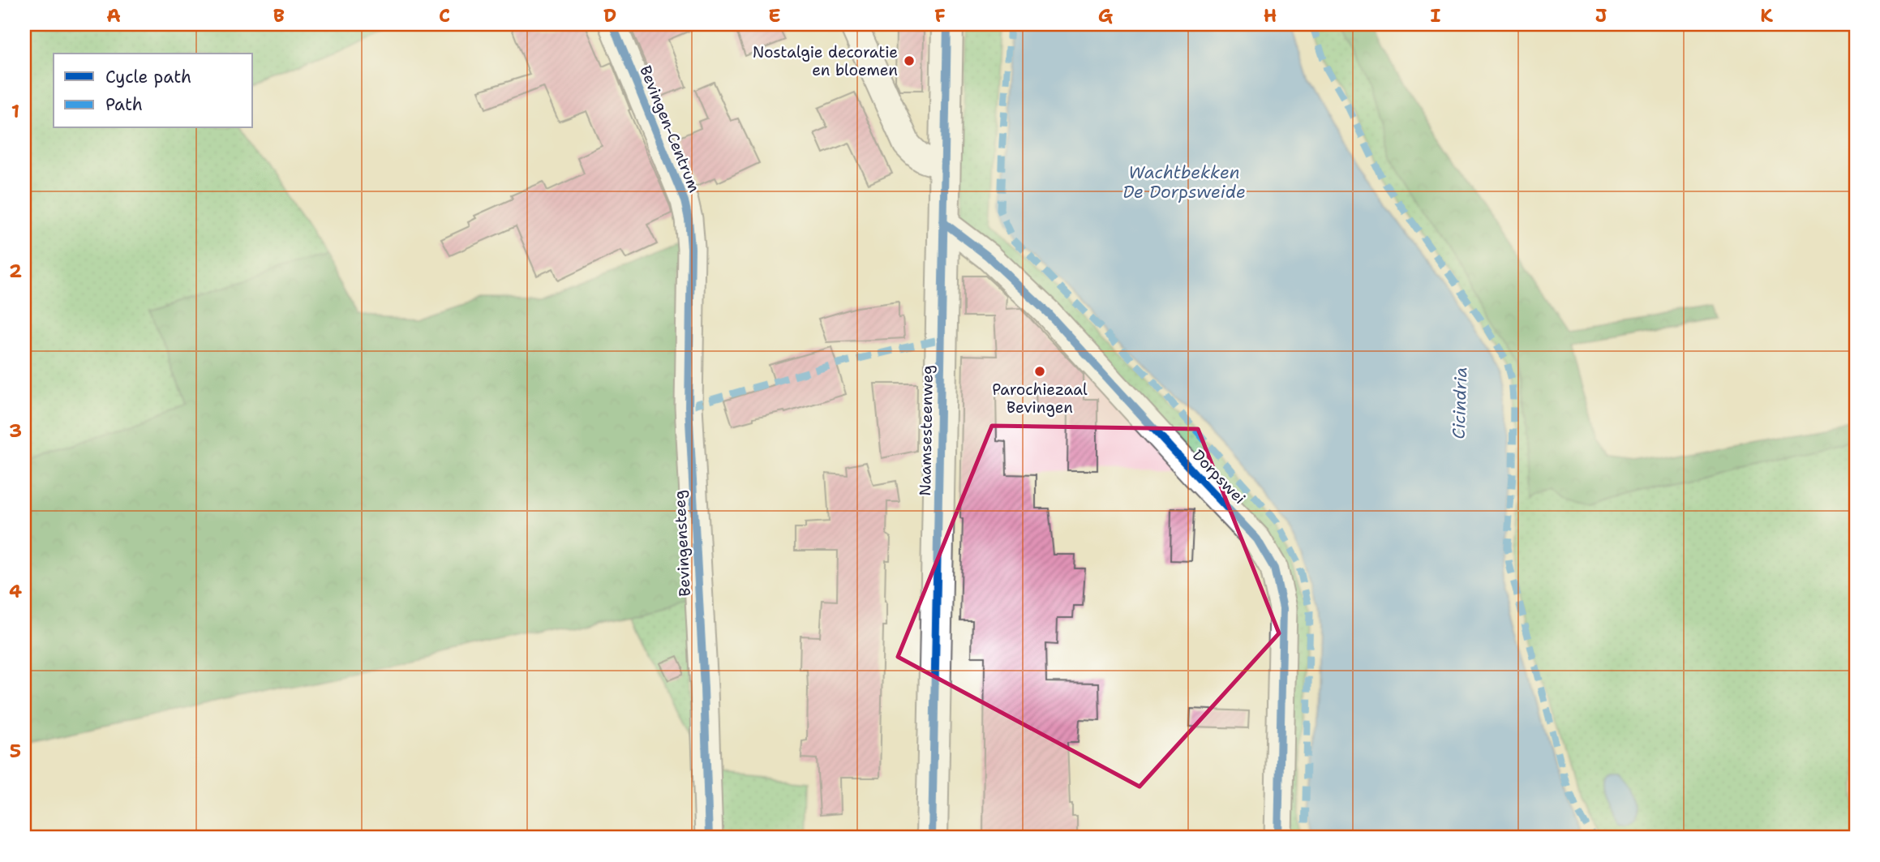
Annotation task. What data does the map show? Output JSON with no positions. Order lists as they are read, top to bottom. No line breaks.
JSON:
{"streets":{"main road":["Naamsesteenweg"],"street":["Bevingen-Centrum","Dorpswei","Bevingensteeg"]},"crossings":[["Bevingen-Centrum","Bevingensteeg"],["Naamsesteenweg","Dorpswei"]],"water":["Wachtbekken De Dorpsweide","Cicindria"],"places":["Nostalgie decoratie en bloemen","Parochiezaal Bevingen"],"legend":["Cycle path","Path"],"grid":{"columns":["A","B","C","D","E","F","G","H","I","J","K"],"rows":["1","2","3","4","5"]}}
